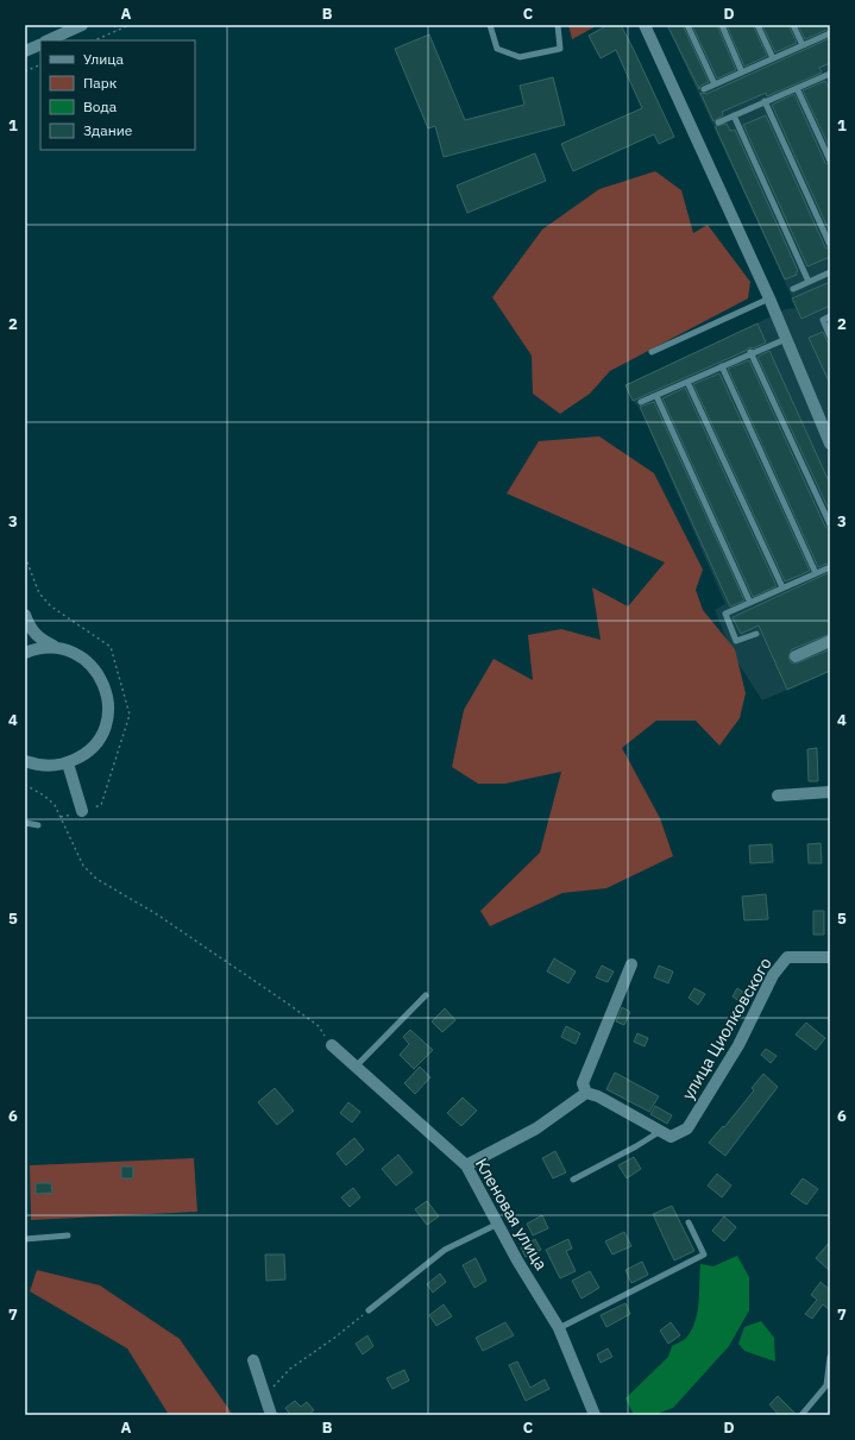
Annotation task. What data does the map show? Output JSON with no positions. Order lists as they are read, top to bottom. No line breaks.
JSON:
{"streets":{"street":["улица Циолковского","Кленовая улица"]},"legend":["Улица","Парк","Вода","Здание"],"grid":{"columns":["A","B","C","D"],"rows":["1","2","3","4","5","6","7"]}}
